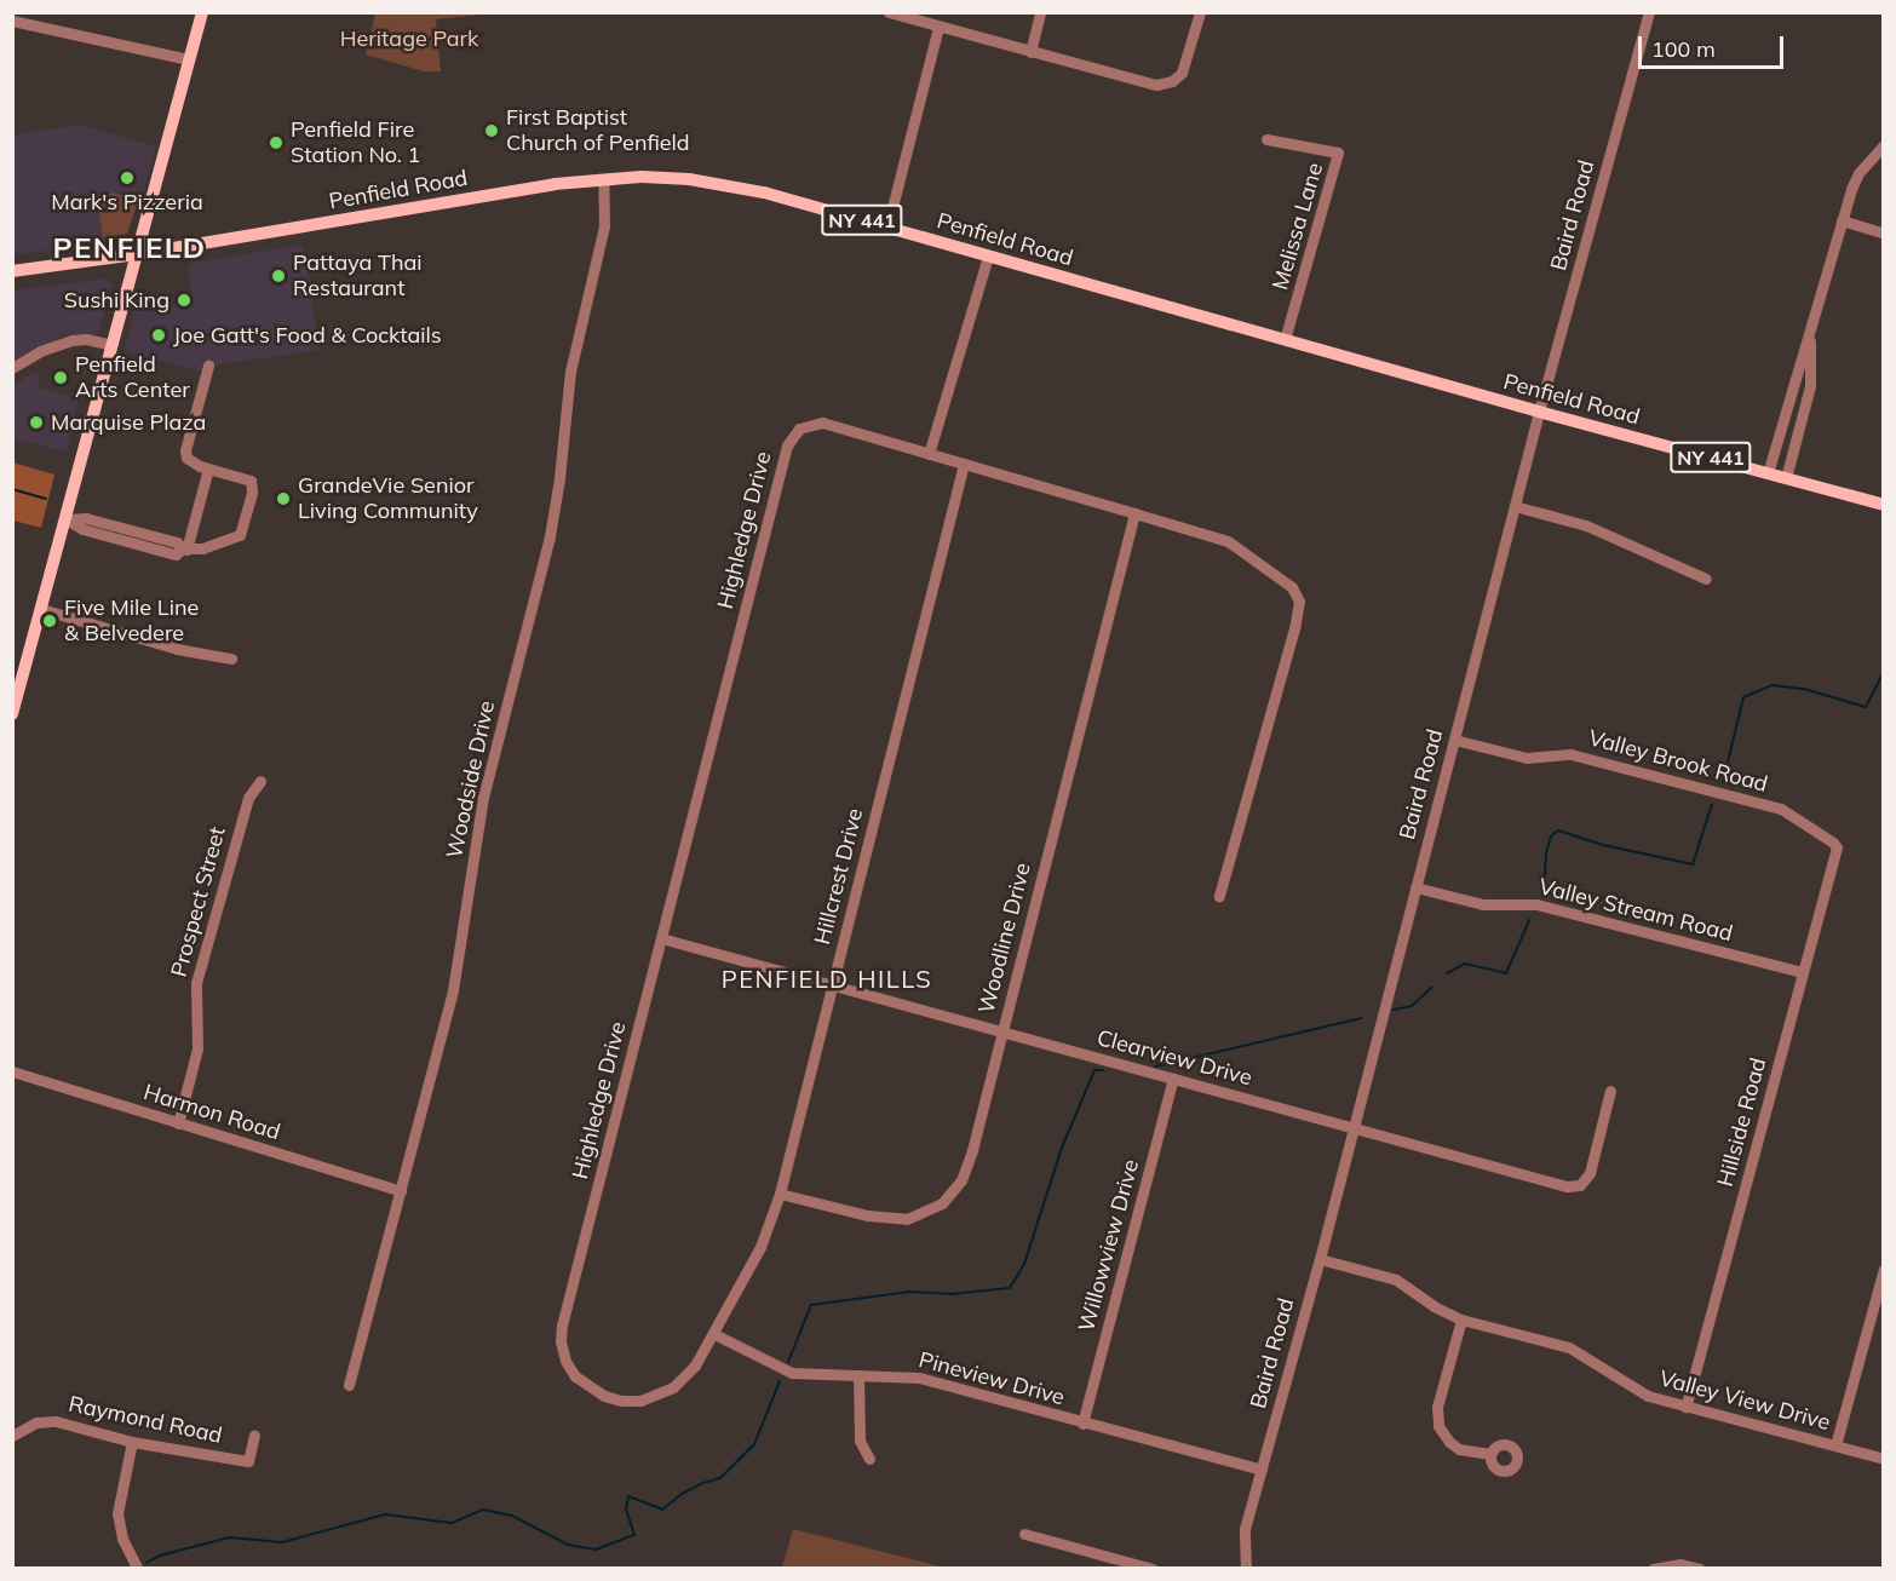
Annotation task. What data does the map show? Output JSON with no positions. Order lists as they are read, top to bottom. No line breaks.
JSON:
{"streets":{"main road":["Penfield Road","NY 441"],"street":["Baird Road","Melissa Lane","Highledge Drive","Valley Brook Road","Woodside Drive","Hillcrest Drive","Prospect Street","Valley Stream Road","Woodline Drive","Clearview Drive","Harmon Road","Hillside Road","Willowview Drive","Pineview Drive","Valley View Drive","Raymond Road"]},"crossings":[["Penfield Road","Baird Road"],["Penfield Road","Melissa Lane"],["Penfield Road","Woodside Drive"],["Baird Road","Valley Brook Road"],["Baird Road","Valley Stream Road"],["Baird Road","Clearview Drive"],["Baird Road","Pineview Drive"],["Baird Road","Valley View Drive"],["Highledge Drive","Hillcrest Drive"],["Highledge Drive","Woodline Drive"],["Highledge Drive","Clearview Drive"],["Valley Brook Road","Hillside Road"],["Woodside Drive","Harmon Road"],["Hillcrest Drive","Woodline Drive"],["Hillcrest Drive","Clearview Drive"],["Hillcrest Drive","Pineview Drive"],["Prospect Street","Harmon Road"],["Valley Stream Road","Hillside Road"],["Woodline Drive","Clearview Drive"],["Clearview Drive","Willowview Drive"],["Hillside Road","Valley View Drive"],["Willowview Drive","Pineview Drive"]],"districts":["PENFIELD","PENFIELD HILLS"],"parks":["Heritage Park"],"places":["First Baptist Church of Penfield","Penfield Fire Station No. 1","Mark's Pizzeria","Pattaya Thai Restaurant","Sushi King","Joe Gatt's Food & Cocktails","Penfield Arts Center","Marquise Plaza","GrandeVie Senior Living Community","Five Mile Line & Belvedere"],"scale_bar":"100 m"}
